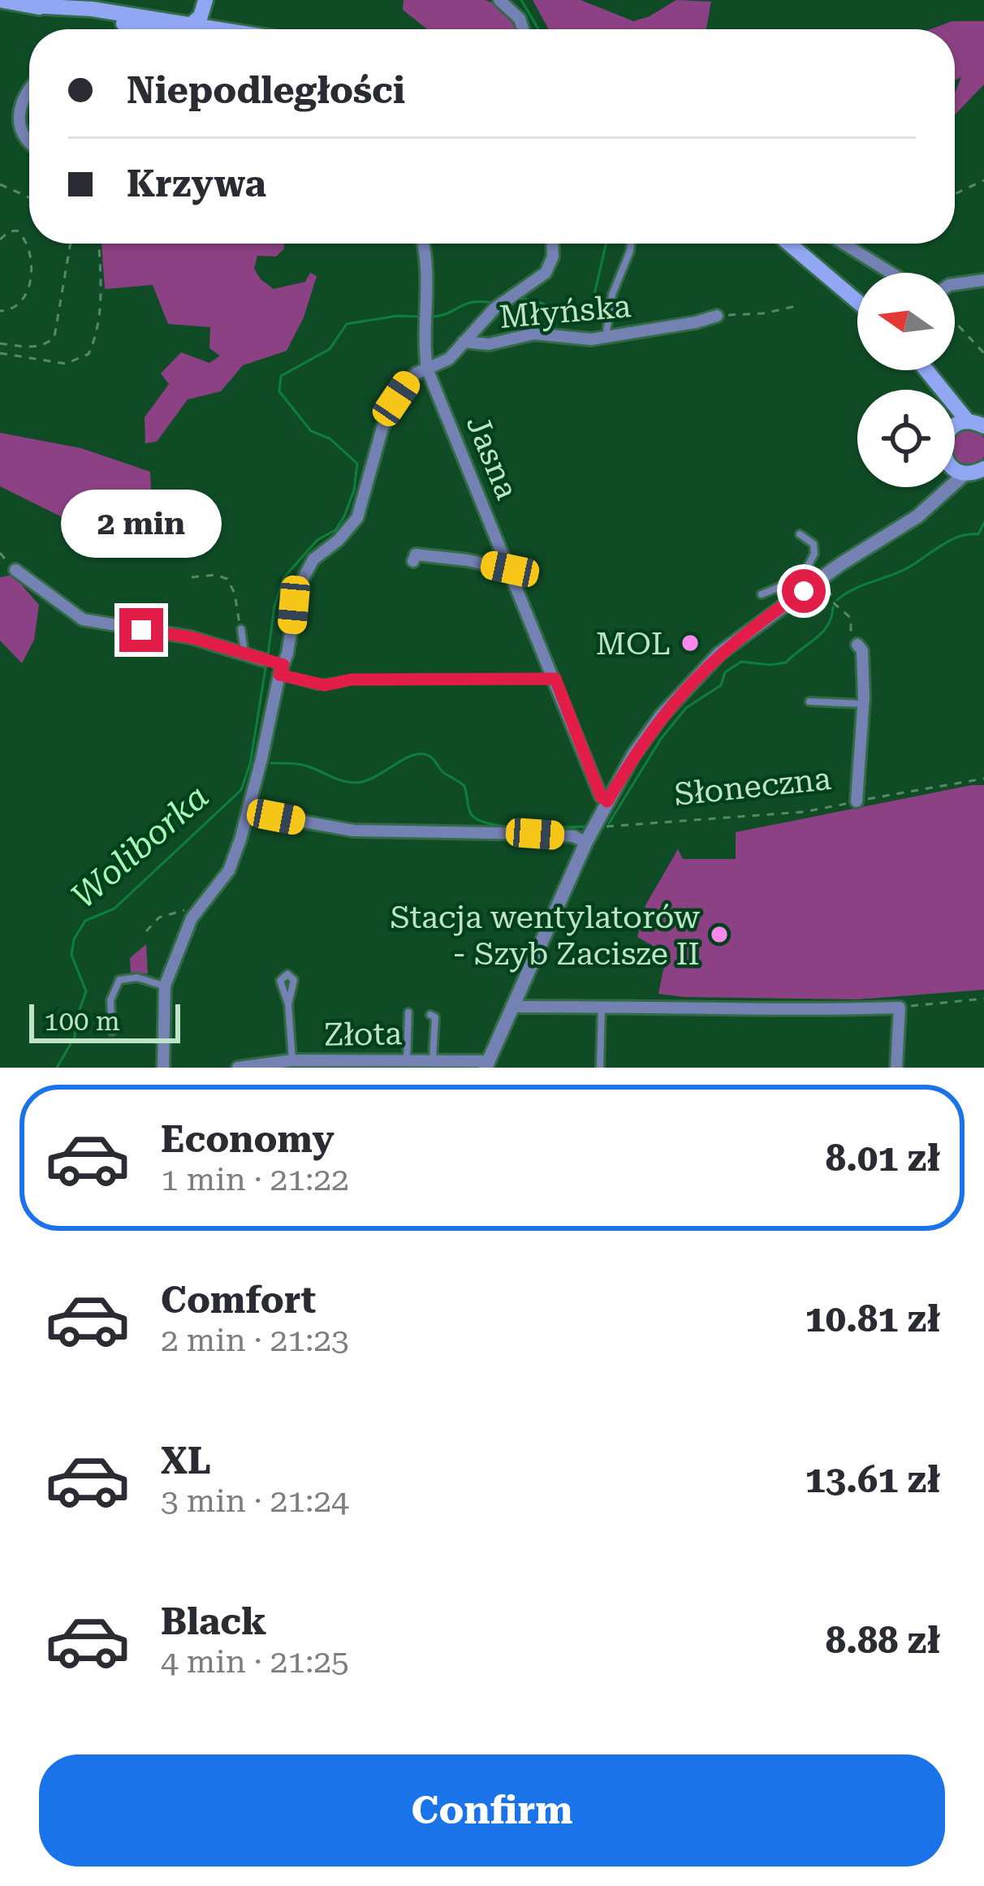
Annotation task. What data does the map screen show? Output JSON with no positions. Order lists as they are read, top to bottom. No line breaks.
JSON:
{"streets":{"street":["Młyńska","Jasna","Słoneczna","Złota"]},"crossings":[["Młyńska","Jasna"]],"water":["Woliborka"],"places":["MOL","Stacja wentylatorów - Szyb Zacisze II"],"scale_bar":"100 m","north":"left","page":{"banner":["Niepodległości","Krzywa"],"bubble":"2 min","scale":"100 m","list":[{"name":"Economy","note":"1 min · 21:22","value":"8.01 zł"},{"name":"Comfort","note":"2 min · 21:23","value":"10.81 zł"},{"name":"XL","note":"3 min · 21:24","value":"13.61 zł"},{"name":"Black","note":"4 min · 21:25","value":"8.88 zł"}],"buttons":"Confirm"}}
